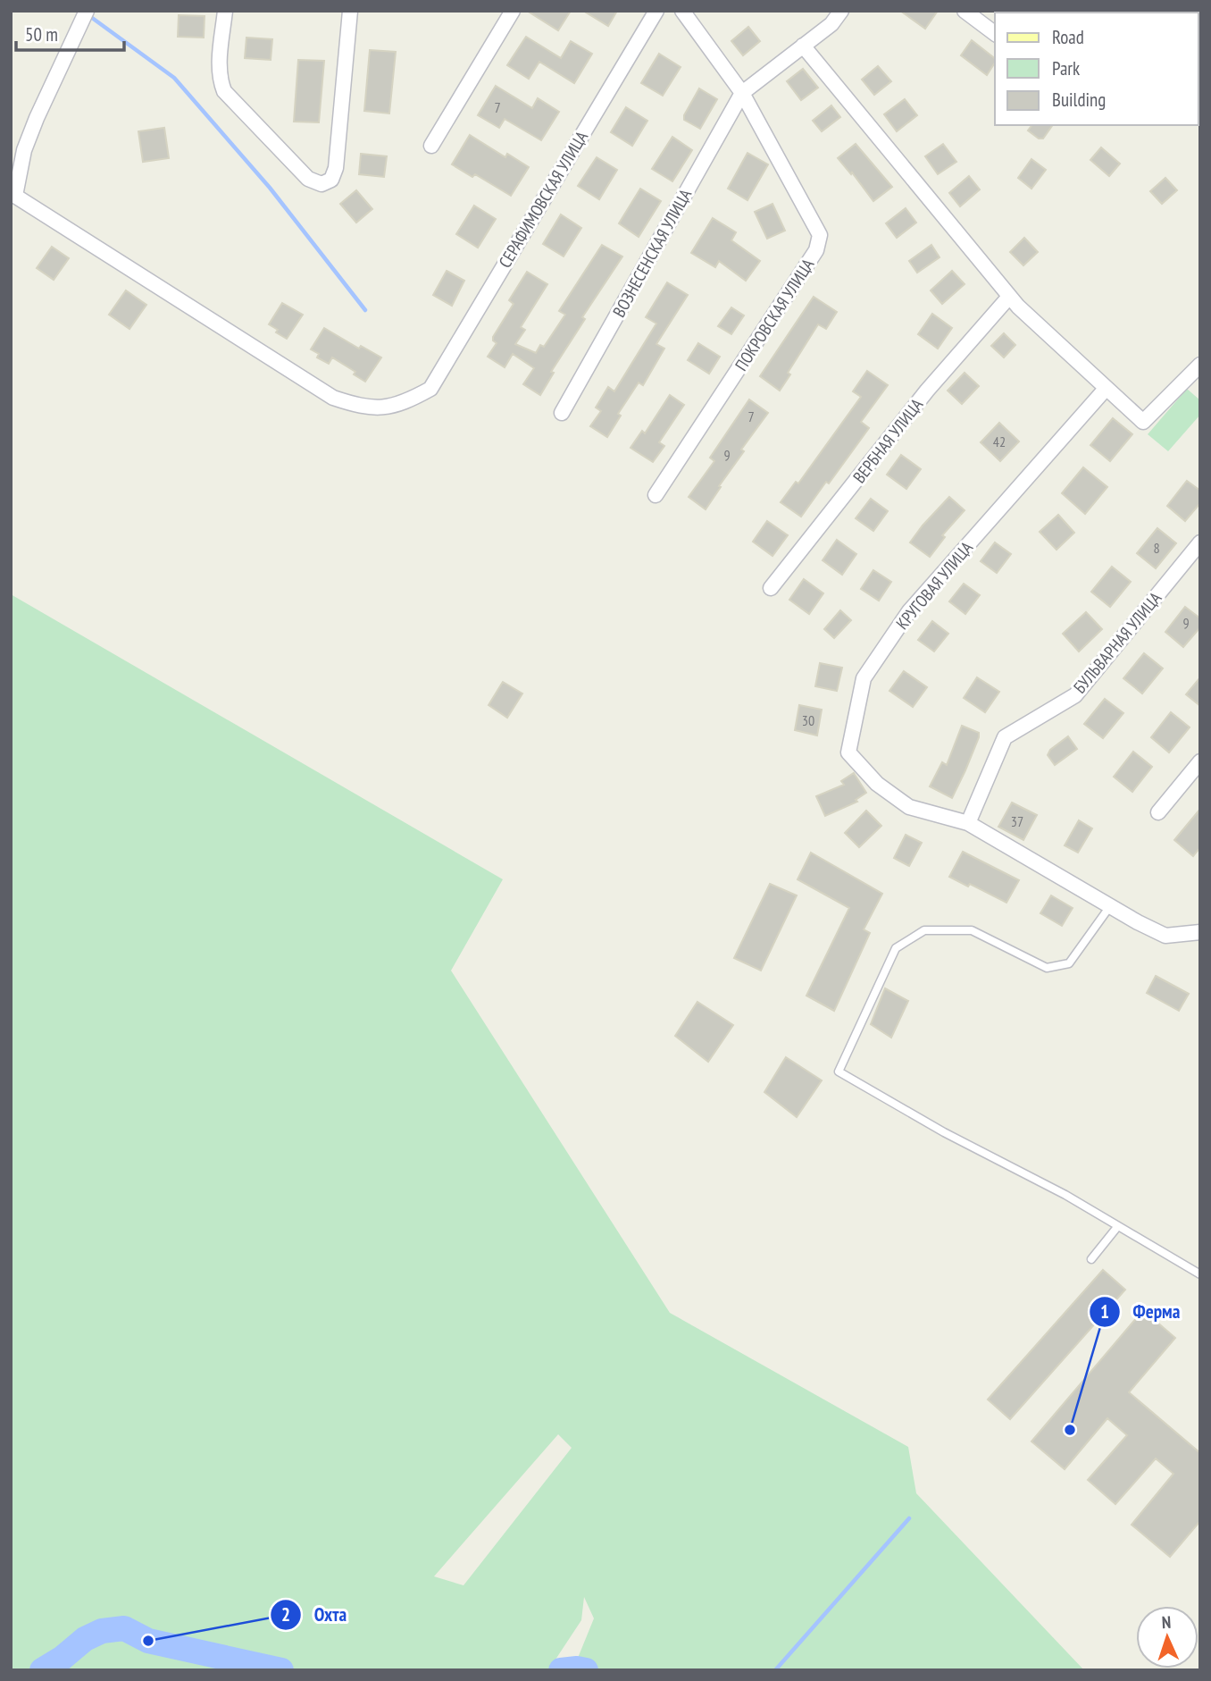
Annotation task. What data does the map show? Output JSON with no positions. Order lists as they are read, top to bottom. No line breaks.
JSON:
{"streets":{"street":["СЕРАФИМОВСКАЯ УЛИЦА","ВОЗНЕСЕНСКАЯ УЛИЦА","ПОКРОВСКАЯ УЛИЦА","ВЕРБНАЯ УЛИЦА","КРУГОВАЯ УЛИЦА","БУЛЬВАРНАЯ УЛИЦА"]},"crossings":[["ВОЗНЕСЕНСКАЯ УЛИЦА","ПОКРОВСКАЯ УЛИЦА"],["КРУГОВАЯ УЛИЦА","БУЛЬВАРНАЯ УЛИЦА"]],"places":["Ферма","Охта"],"house_numbers":["7","7","42","9","8","9","30","37"],"legend":["Road","Park","Building"],"scale_bar":"50 m","north":"top"}
